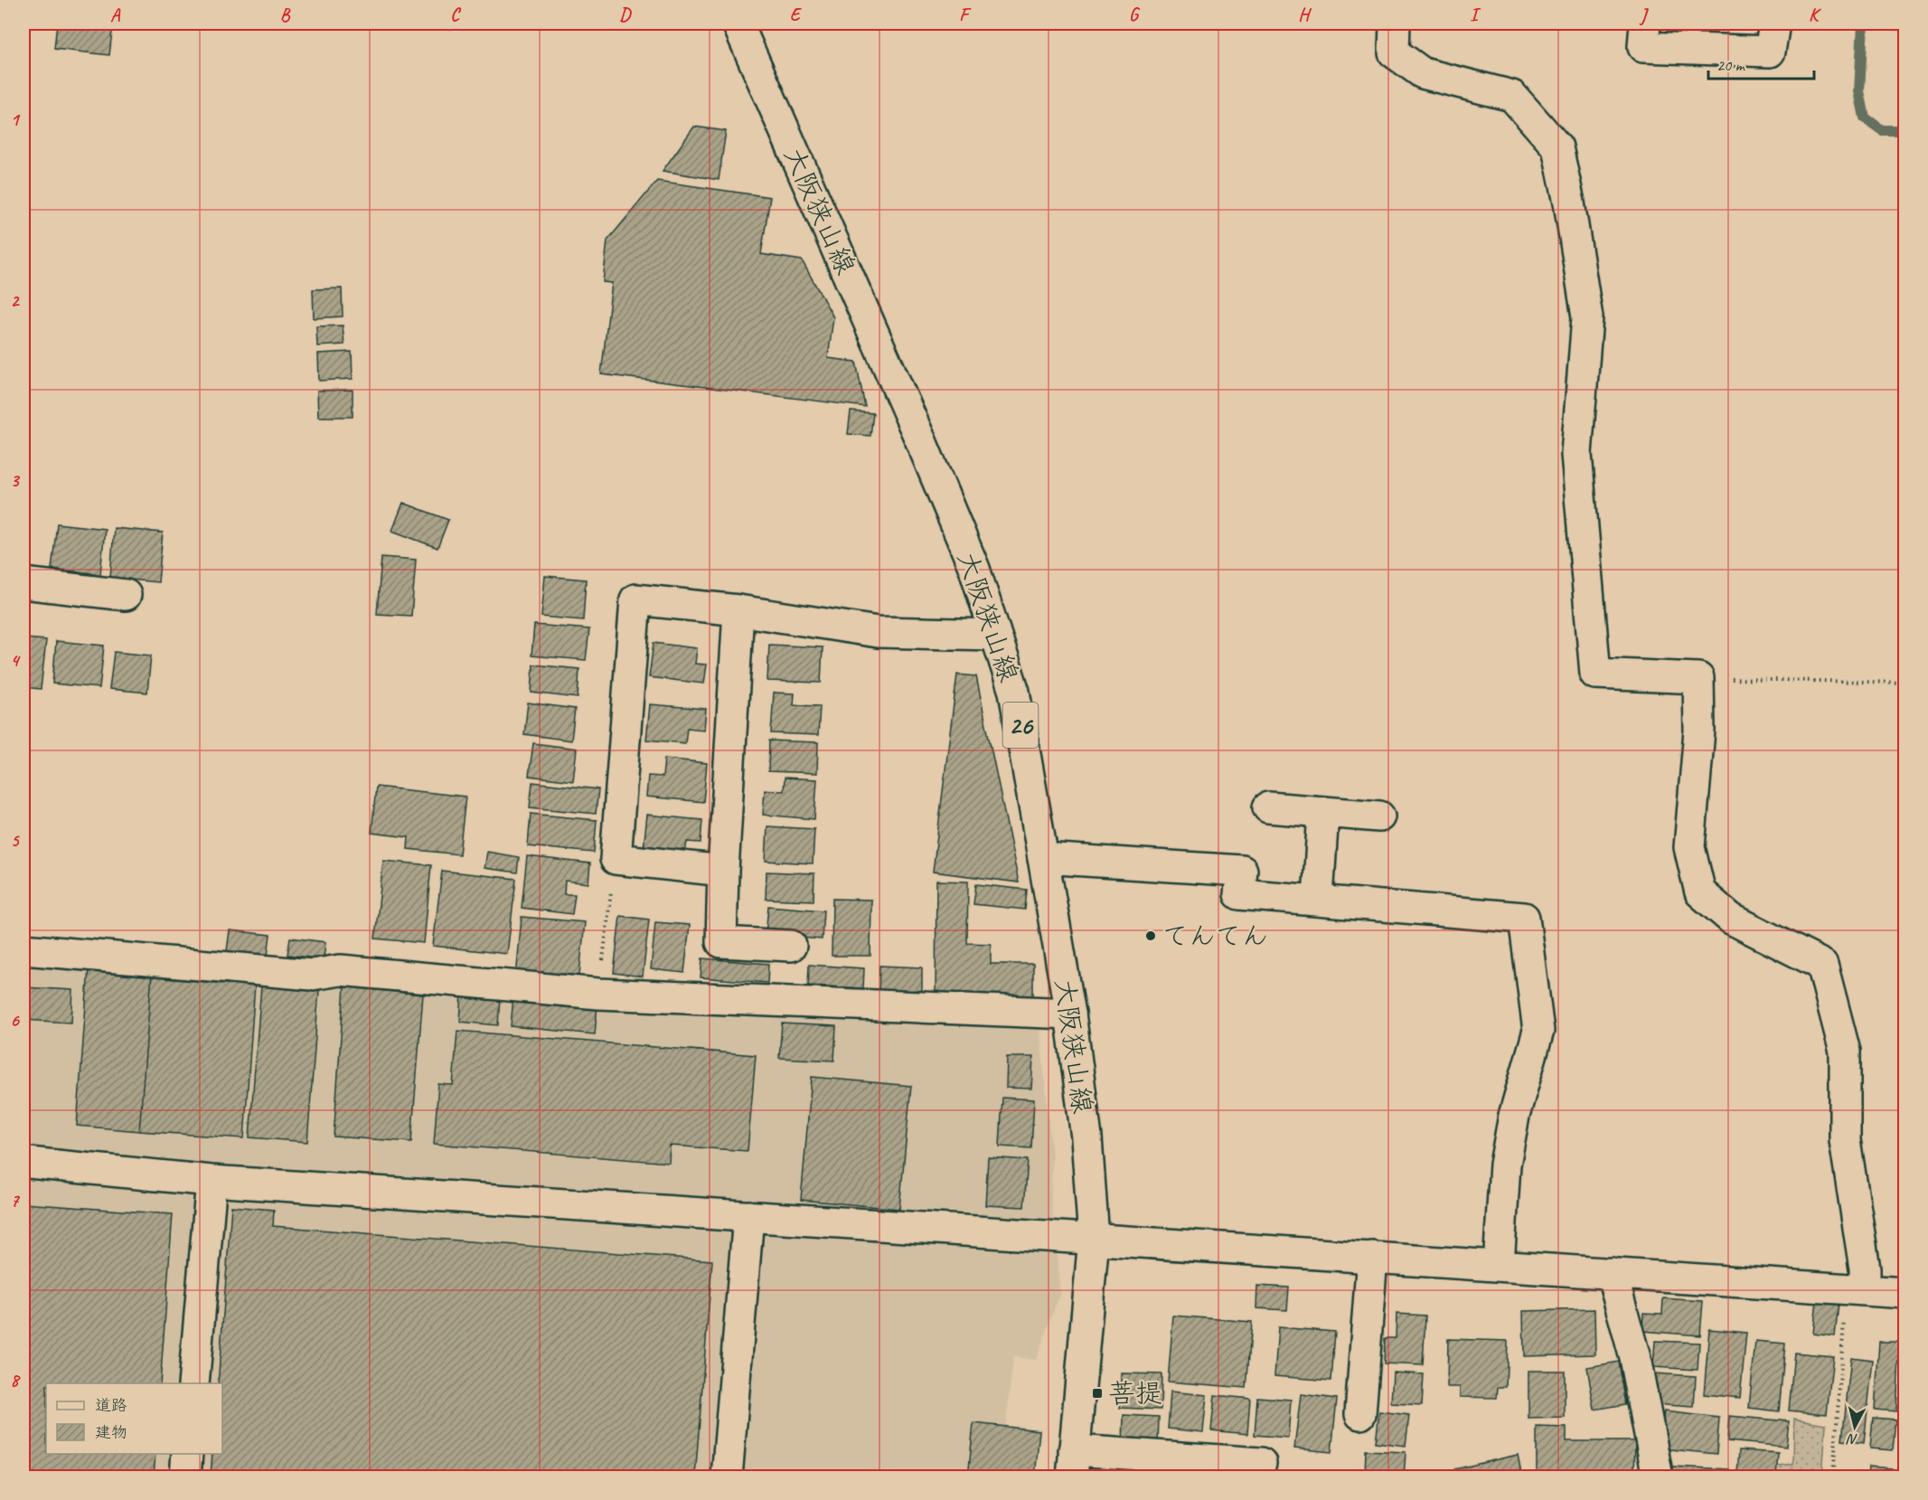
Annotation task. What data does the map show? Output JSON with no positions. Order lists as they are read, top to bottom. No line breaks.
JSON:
{"streets":{"street":["大阪狭山線","26"]},"places":{"other":["てんてん"],"transit":["菩提"]},"legend":["道路","建物"],"scale_bar":"20 m","north":"bottom","grid":{"columns":["A","B","C","D","E","F","G","H","I","J","K"],"rows":["1","2","3","4","5","6","7","8"]}}
